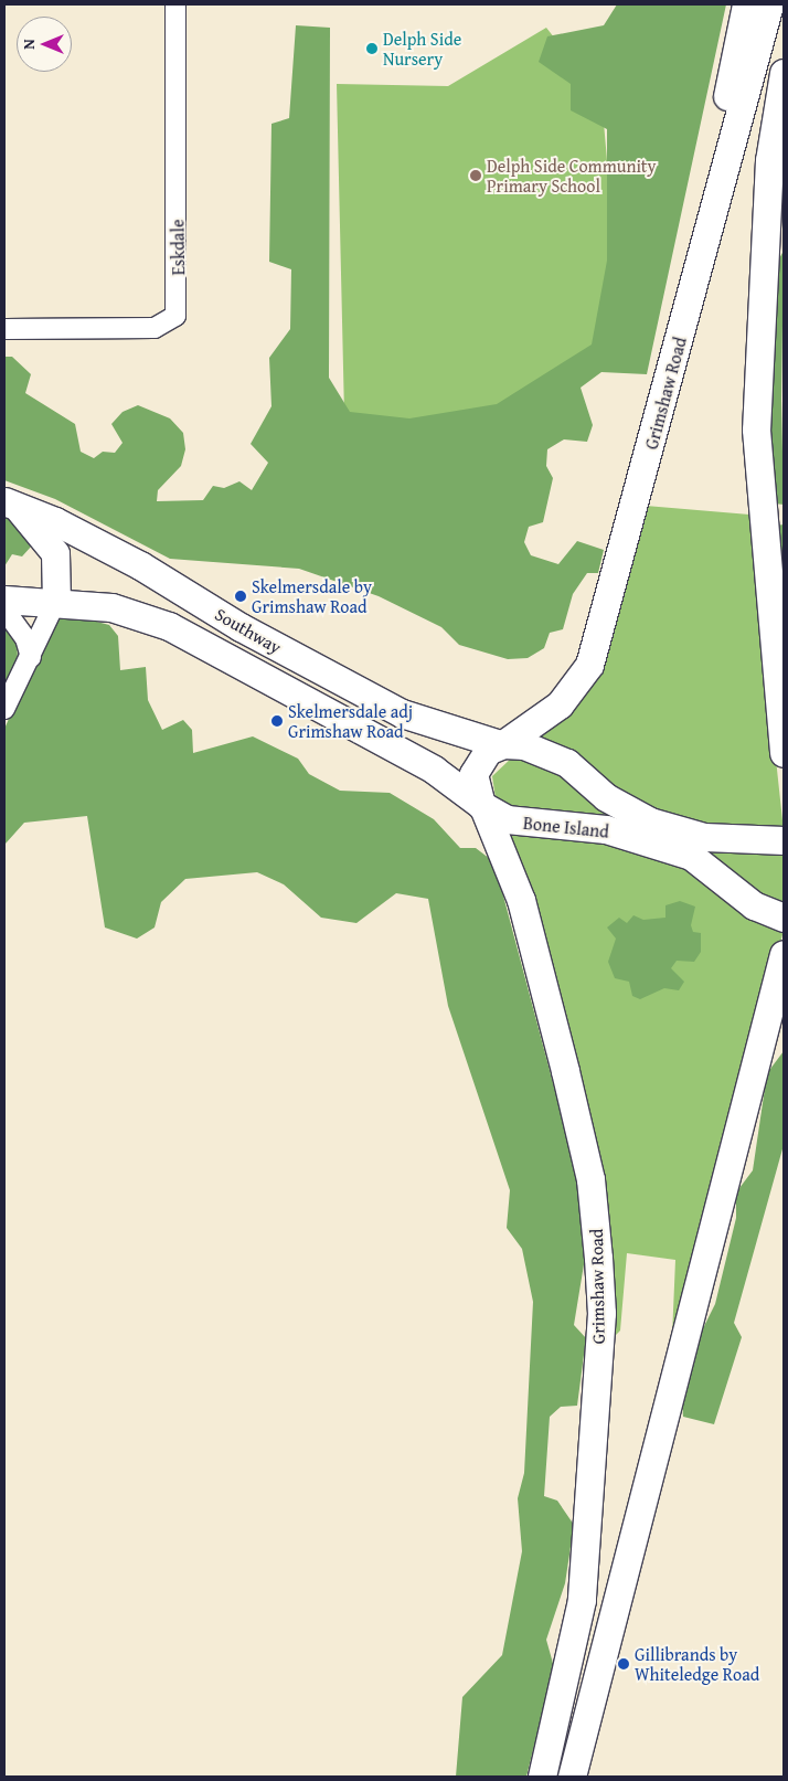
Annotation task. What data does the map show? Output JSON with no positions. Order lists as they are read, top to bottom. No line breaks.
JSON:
{"streets":{"main road":["Grimshaw Road","Southway","Bone Island"],"street":["Eskdale"]},"crossings":[["Grimshaw Road","Southway"],["Grimshaw Road","Bone Island"],["Southway","Bone Island"]],"places":["Delph Side Nursery","Delph Side Community Primary School","Skelmersdale by Grimshaw Road","Skelmersdale adj Grimshaw Road","Gillibrands by Whiteledge Road"],"north":"left"}
